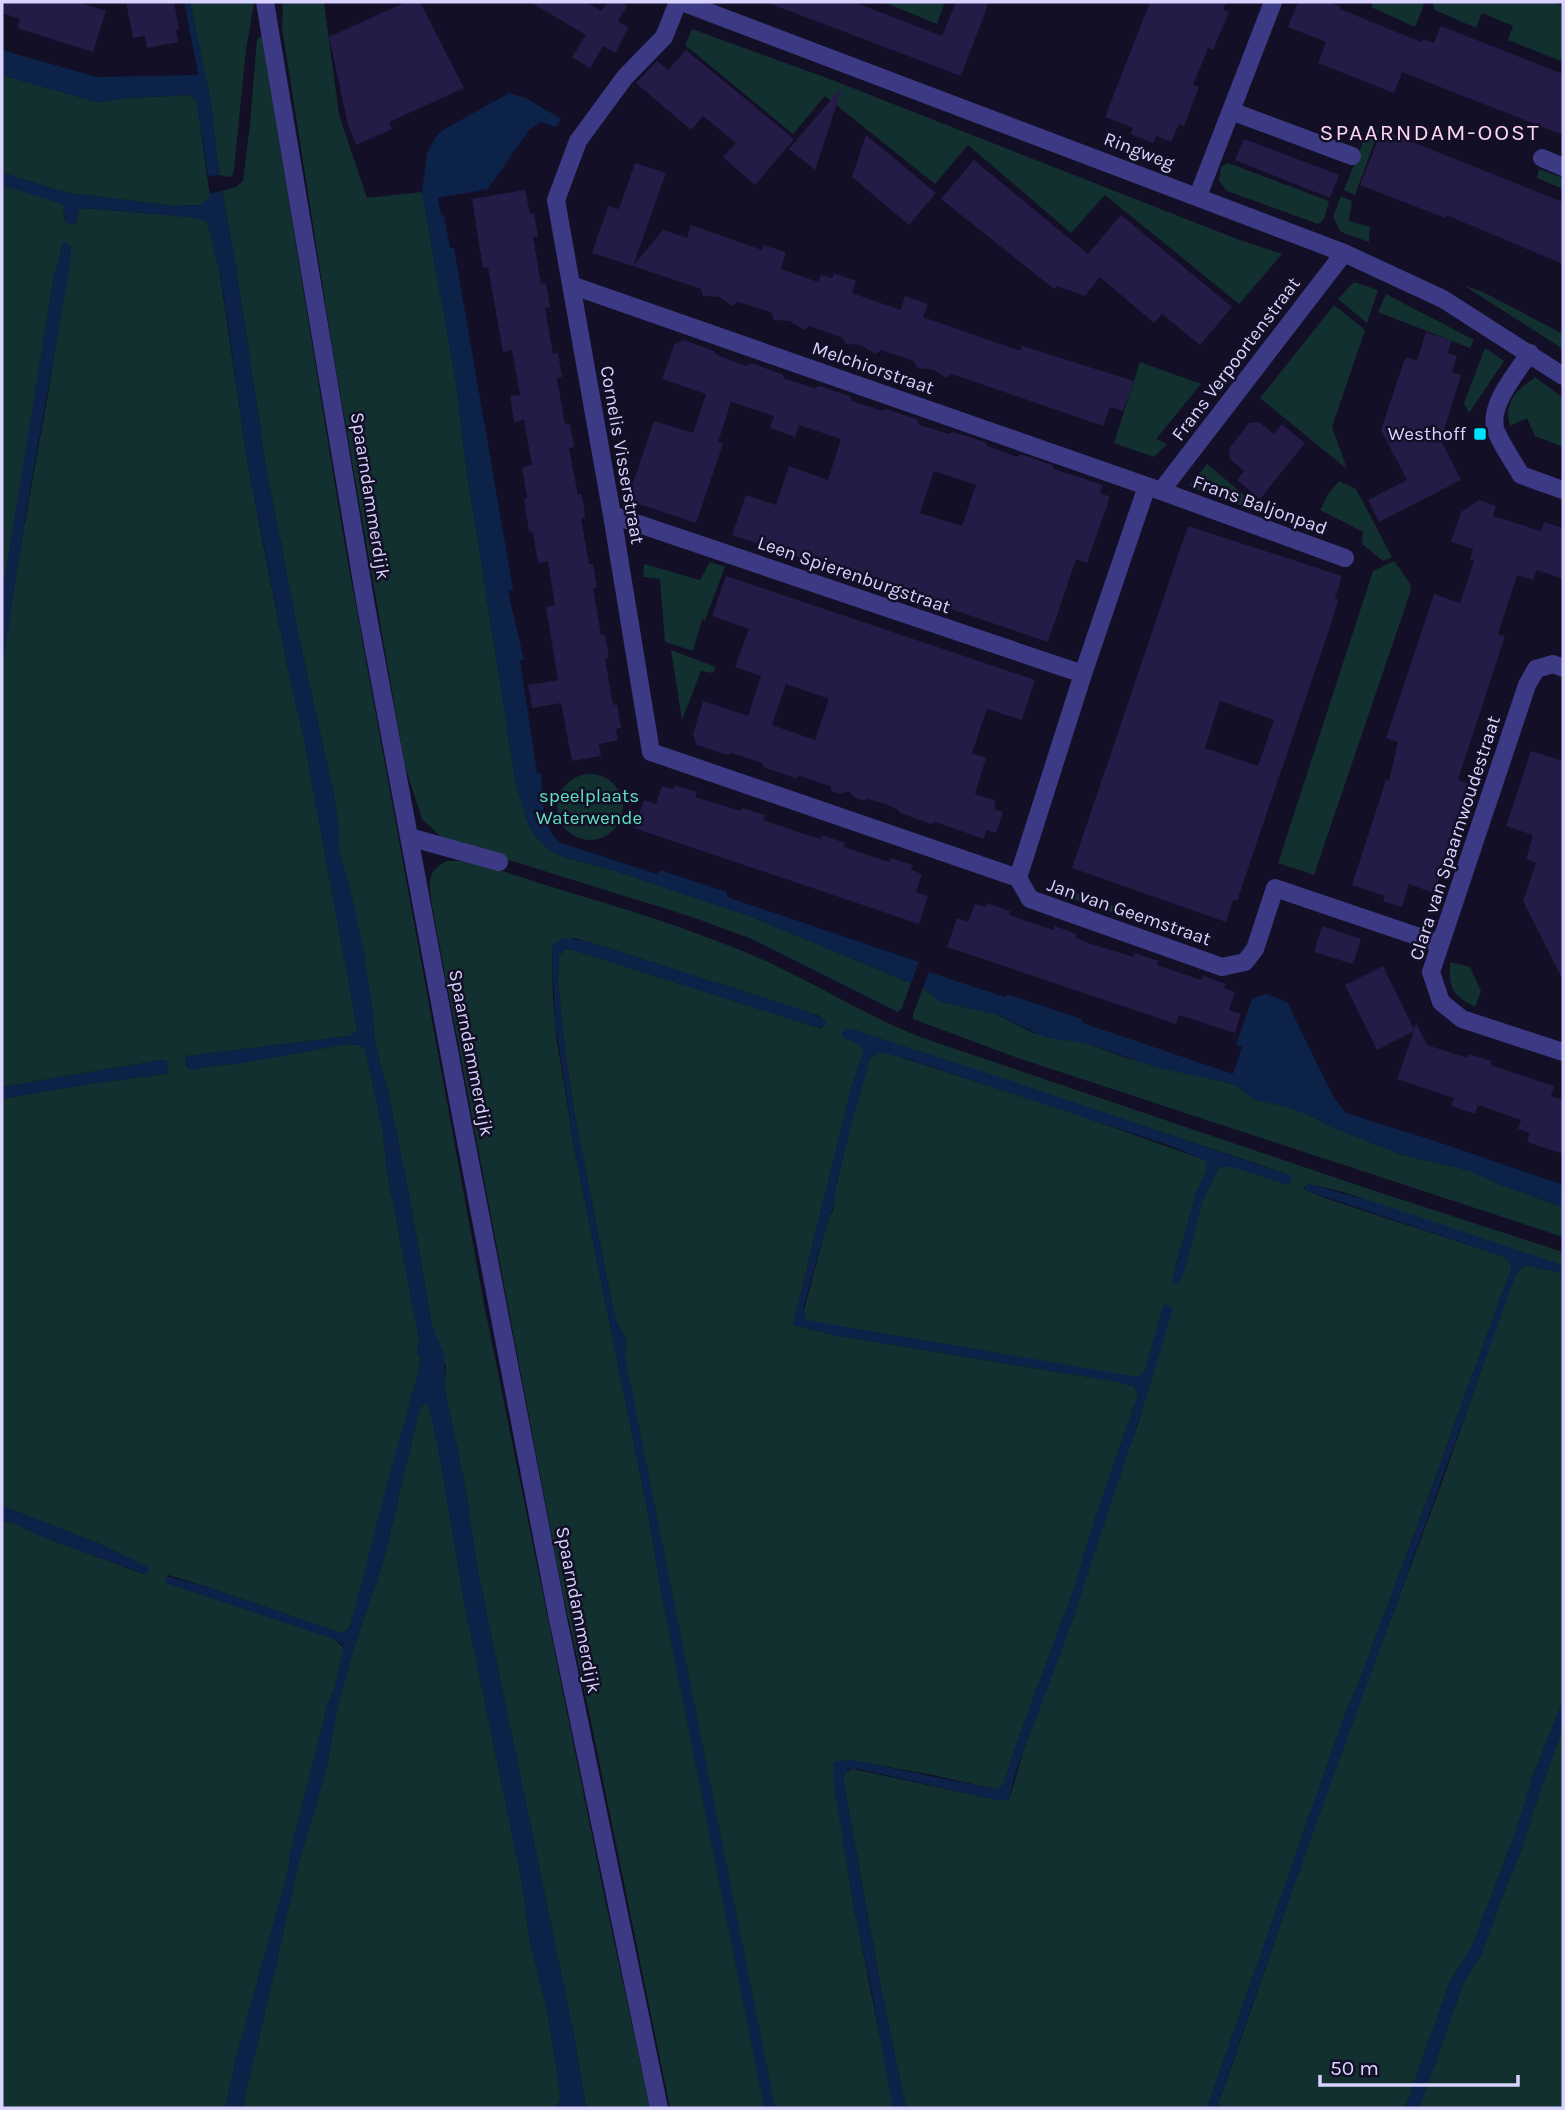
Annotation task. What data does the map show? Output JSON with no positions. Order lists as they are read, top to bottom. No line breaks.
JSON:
{"streets":{"street":["Ringweg","Frans Verpoortenstraat","Melchiorstraat","Cornelis Visserstraat","Spaarndammerdijk","Frans Baljonpad","Leen Spierenburgstraat","Clara van Spaarnwoudestraat","Jan van Geemstraat"]},"crossings":[["Ringweg","Frans Verpoortenstraat"],["Ringweg","Cornelis Visserstraat"],["Frans Verpoortenstraat","Melchiorstraat"],["Frans Verpoortenstraat","Frans Baljonpad"],["Melchiorstraat","Cornelis Visserstraat"],["Melchiorstraat","Frans Baljonpad"],["Cornelis Visserstraat","Leen Spierenburgstraat"],["Cornelis Visserstraat","Jan van Geemstraat"],["Clara van Spaarnwoudestraat","Jan van Geemstraat"]],"districts":["SPAARNDAM-OOST"],"parks":["speelplaats Waterwende"],"places":{"transit":["Westhoff"]},"scale_bar":"50 m"}
